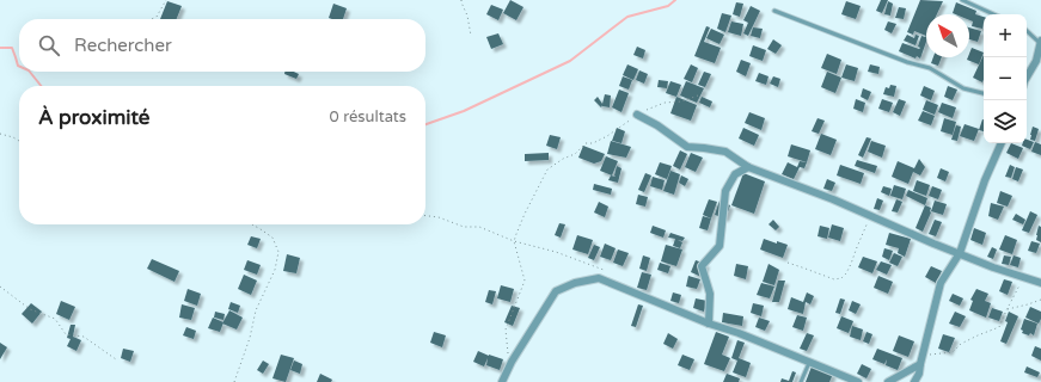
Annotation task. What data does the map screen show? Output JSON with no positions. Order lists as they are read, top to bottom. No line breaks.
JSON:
{"north":"top left","page":{"map_buttons":["+","−"],"search":"Rechercher","heading":["À proximité","0 résultats"]}}
